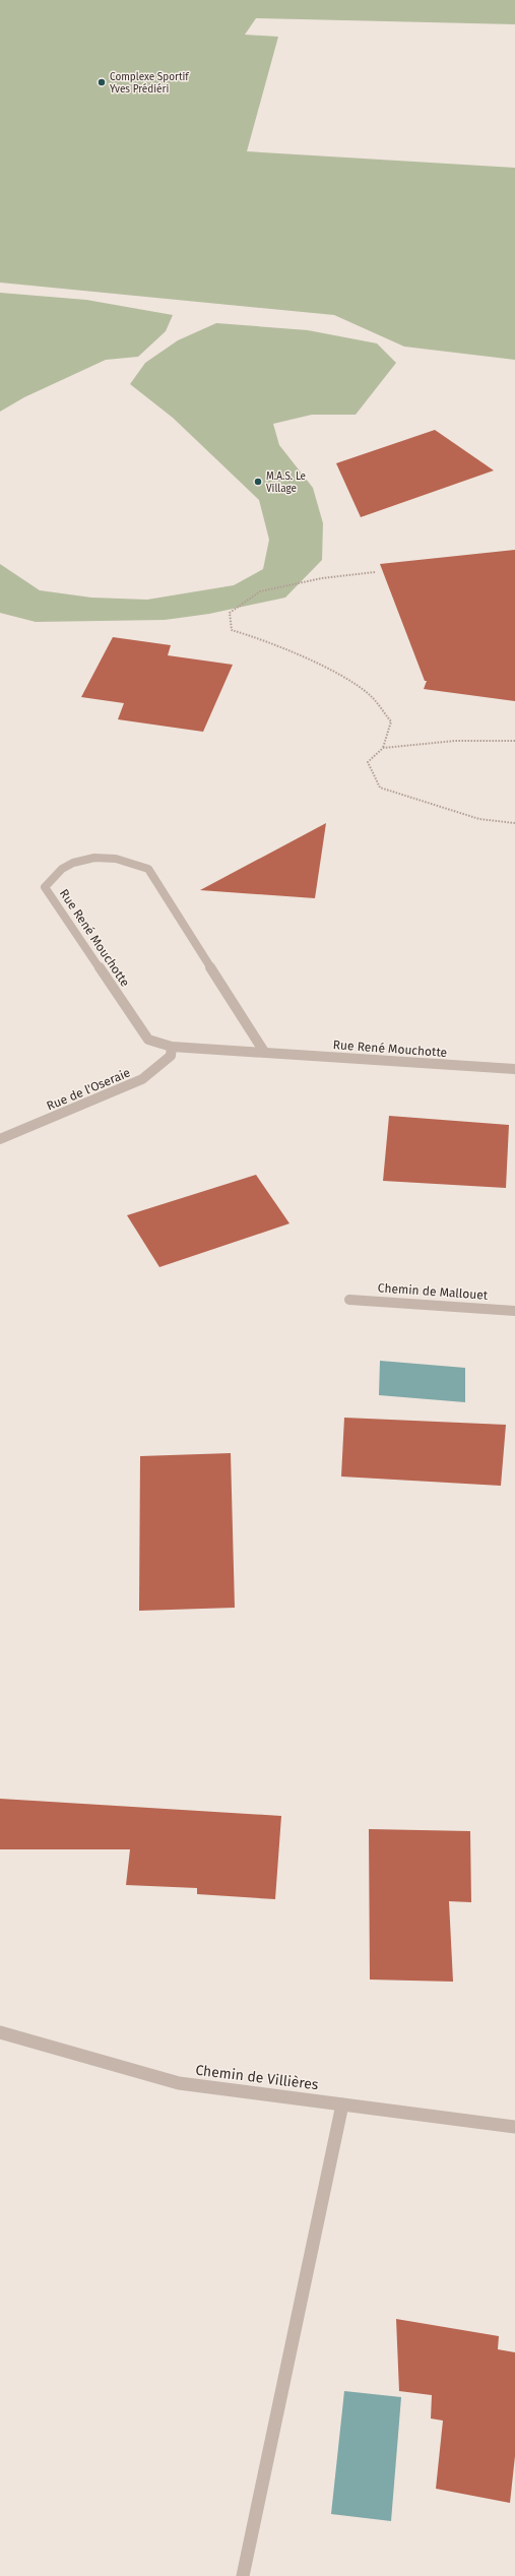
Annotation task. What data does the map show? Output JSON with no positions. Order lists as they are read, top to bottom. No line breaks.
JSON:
{"streets":{"street":["Rue René Mouchotte","Rue de l'Oseraie","Chemin de Mallouet","Chemin de Villières"]},"crossings":[["Rue René Mouchotte","Rue de l'Oseraie"]],"places":["Complexe Sportif Yves Prédiéri","M.A.S. Le Village"]}
